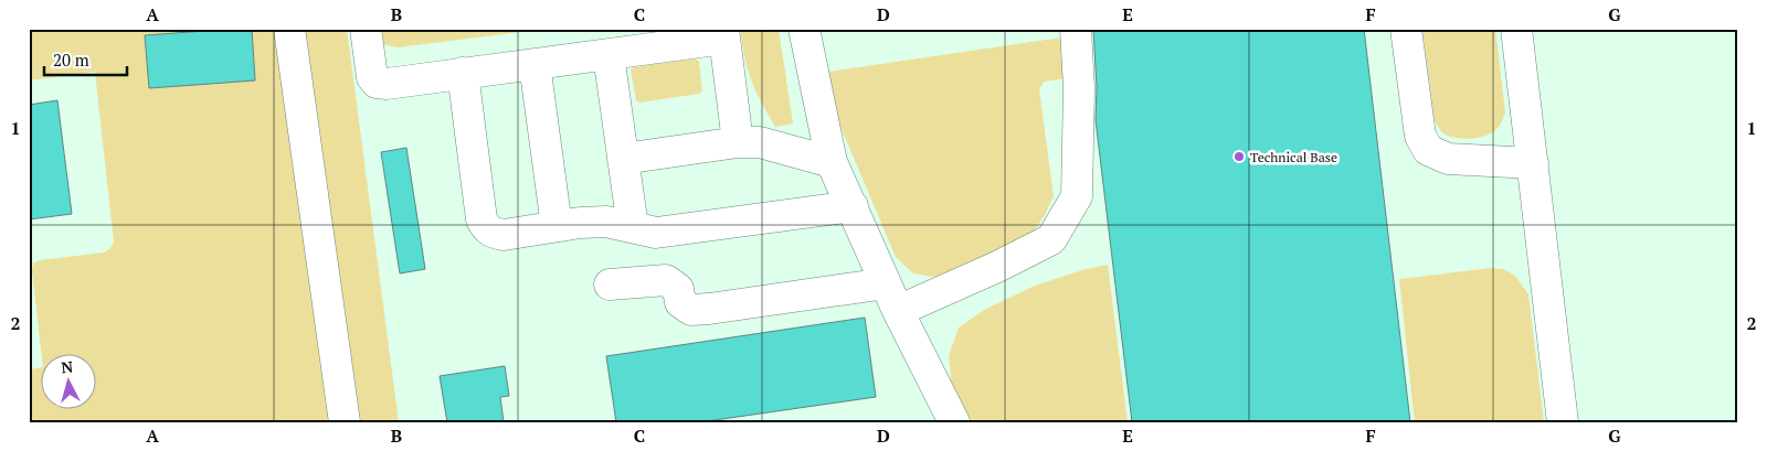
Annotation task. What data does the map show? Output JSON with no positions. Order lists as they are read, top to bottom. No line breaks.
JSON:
{"places":["Technical Base"],"scale_bar":"20 m","north":"top","grid":{"columns":["A","B","C","D","E","F","G"],"rows":["1","2"]}}
